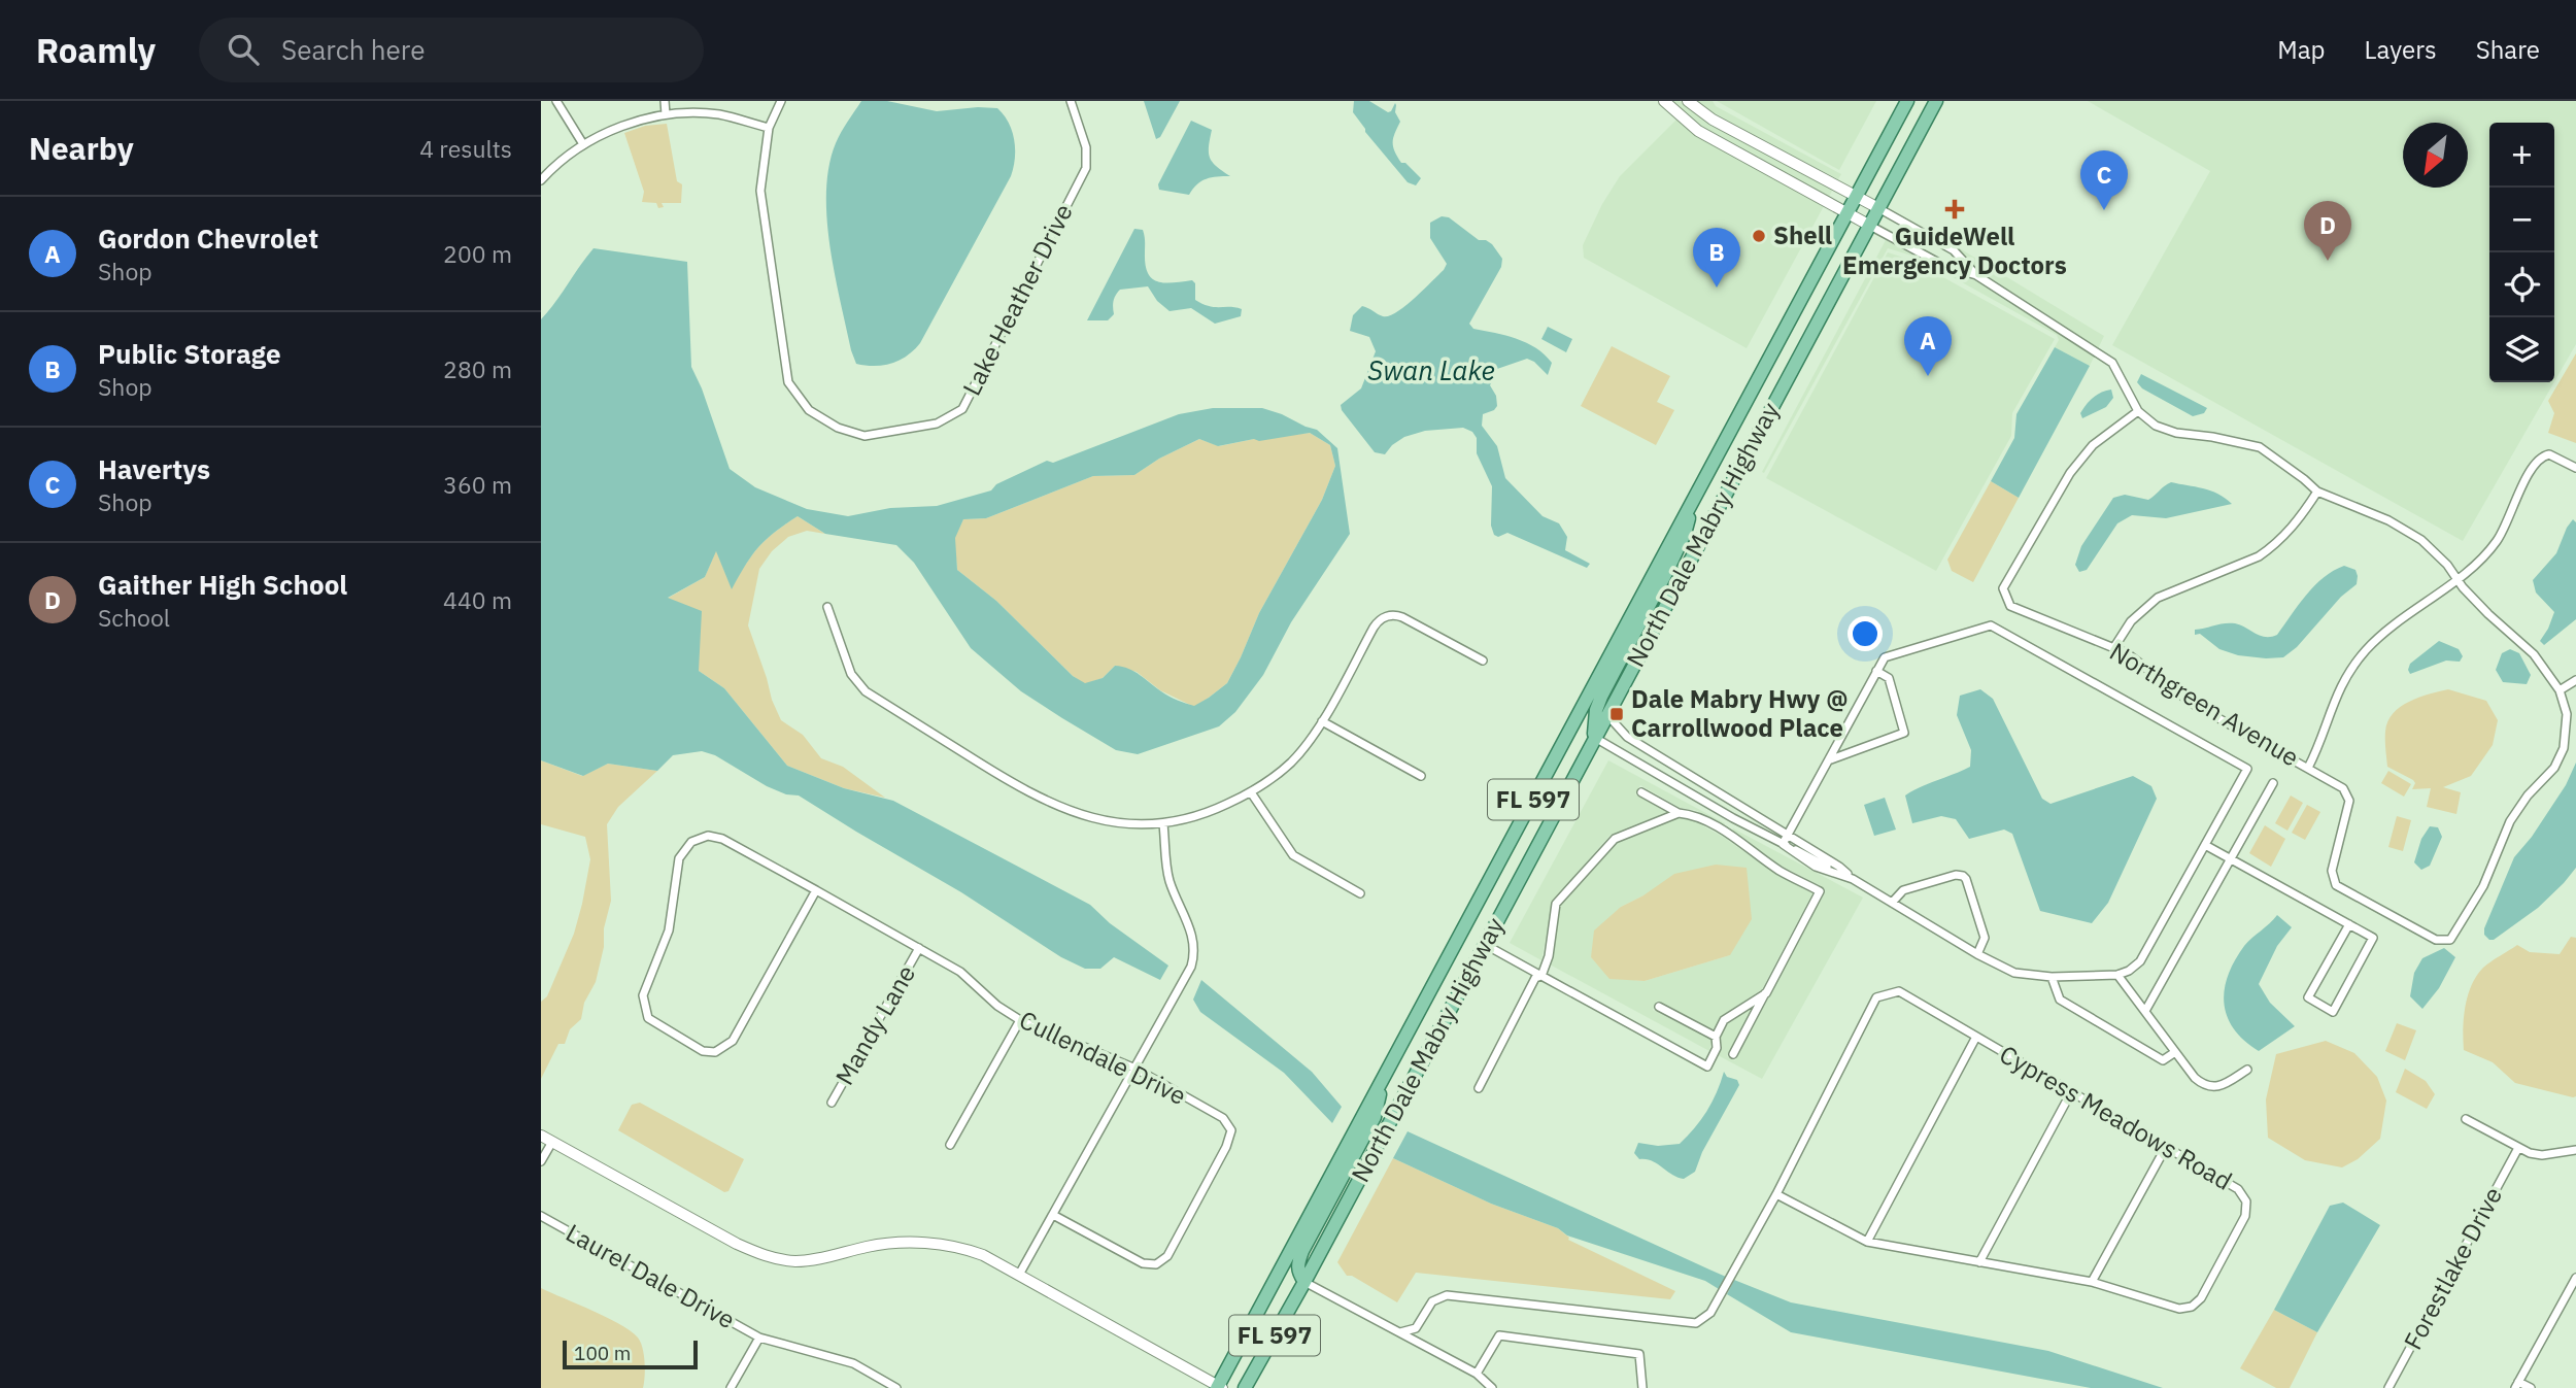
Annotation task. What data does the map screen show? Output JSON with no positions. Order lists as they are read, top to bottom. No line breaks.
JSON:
{"streets":{"main road":["North Dale Mabry Highway","FL 597"],"street":["Lake Heather Drive","Northgreen Avenue","Mandy Lane","Cullendale Drive","Cypress Meadows Road","Forestlake Drive","Laurel Dale Drive"]},"crossings":[["North Dale Mabry Highway","Northgreen Avenue"],["Mandy Lane","Cullendale Drive"]],"water":["Swan Lake"],"places":{"health":["GuideWell Emergency Doctors"],"other":["Shell"],"transit":["Dale Mabry Hwy @ Carrollwood Place"]},"scale_bar":"100 m","north":"bottom left","page":{"header":"Roamly","search":"Search here","nav":["Map","Layers","Share"],"heading":["Nearby","4 results"],"map_buttons":["+","−"],"pins":["C","D","B","A"],"list":[{"mark":"A","name":"Gordon Chevrolet","note":"Shop","value":"200 m"},{"mark":"B","name":"Public Storage","note":"Shop","value":"280 m"},{"mark":"C","name":"Havertys","note":"Shop","value":"360 m"},{"mark":"D","name":"Gaither High School","note":"School","value":"440 m"}],"scale":"100 m"}}
